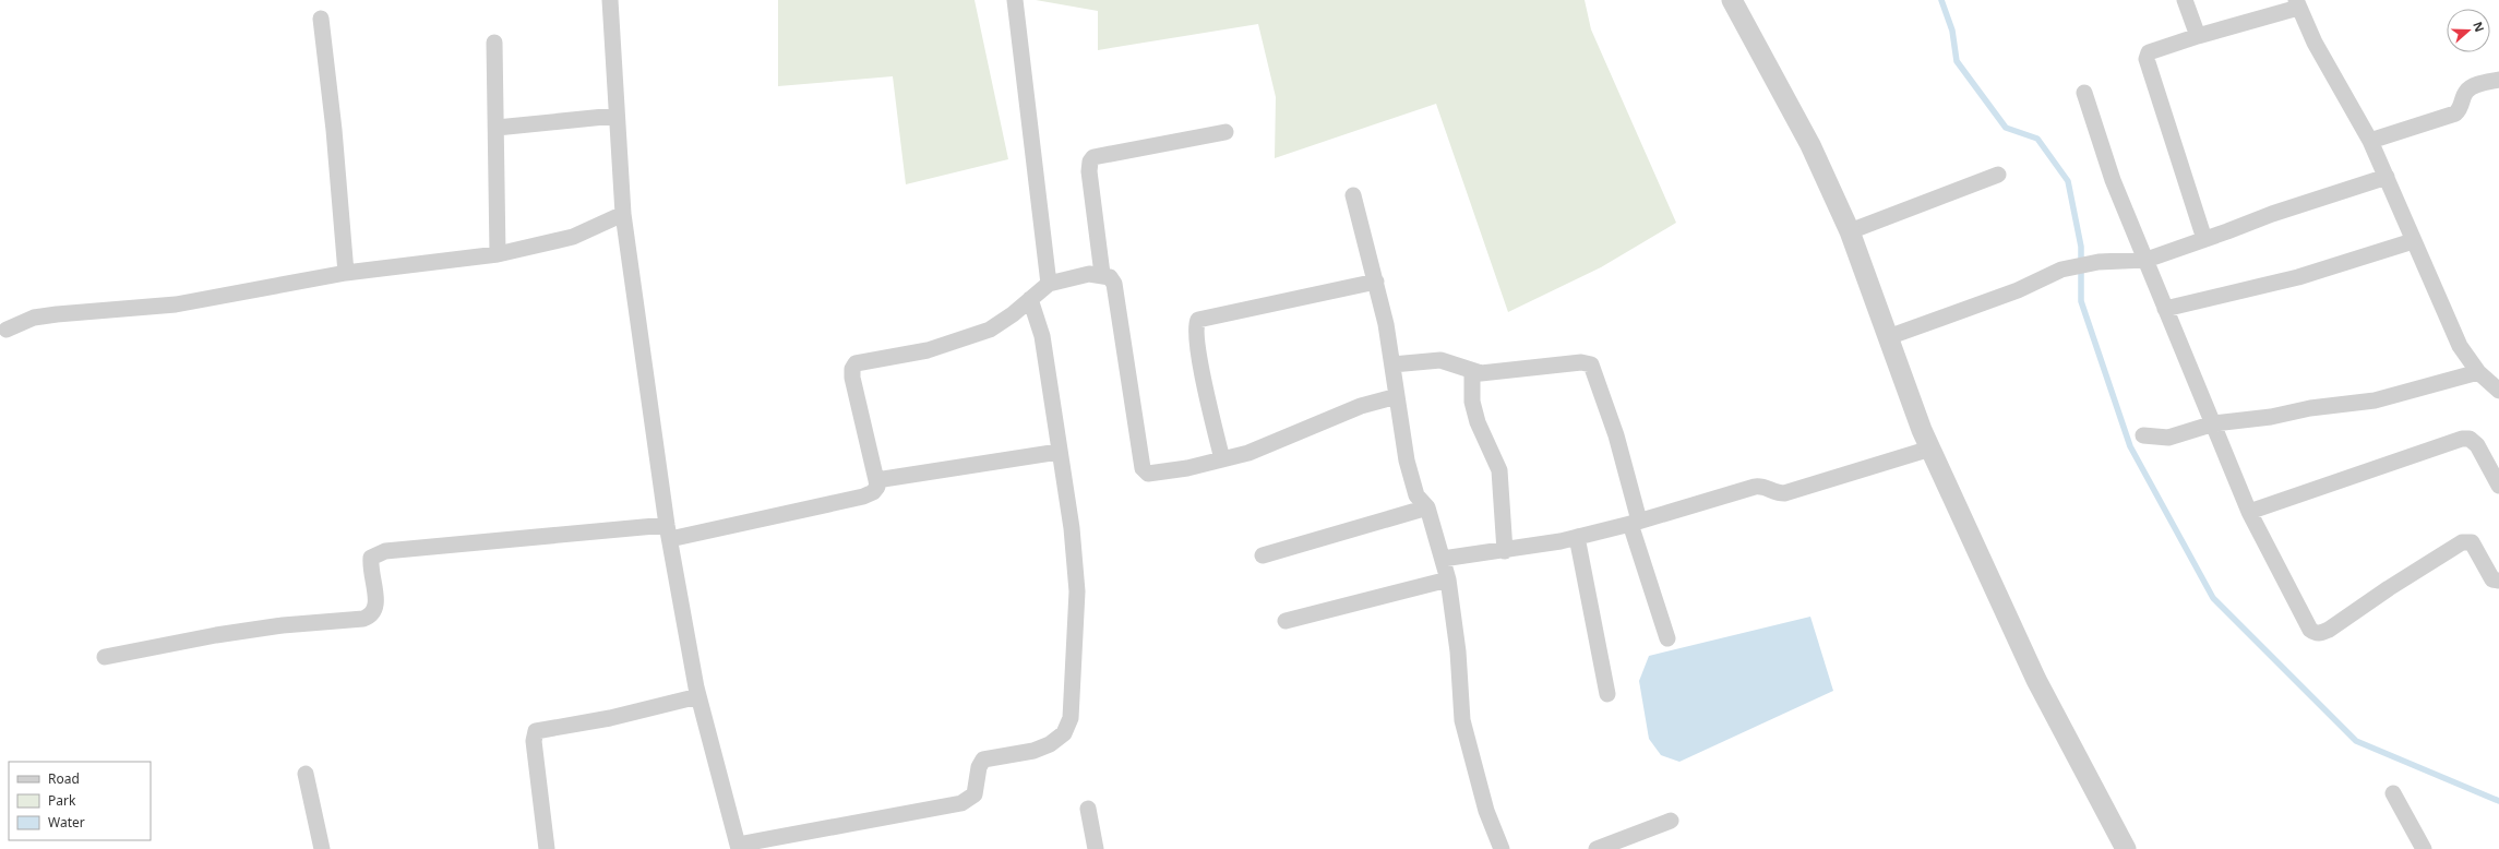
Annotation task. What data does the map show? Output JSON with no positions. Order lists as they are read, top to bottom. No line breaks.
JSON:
{"legend":["Road","Park","Water"],"north":"right"}
